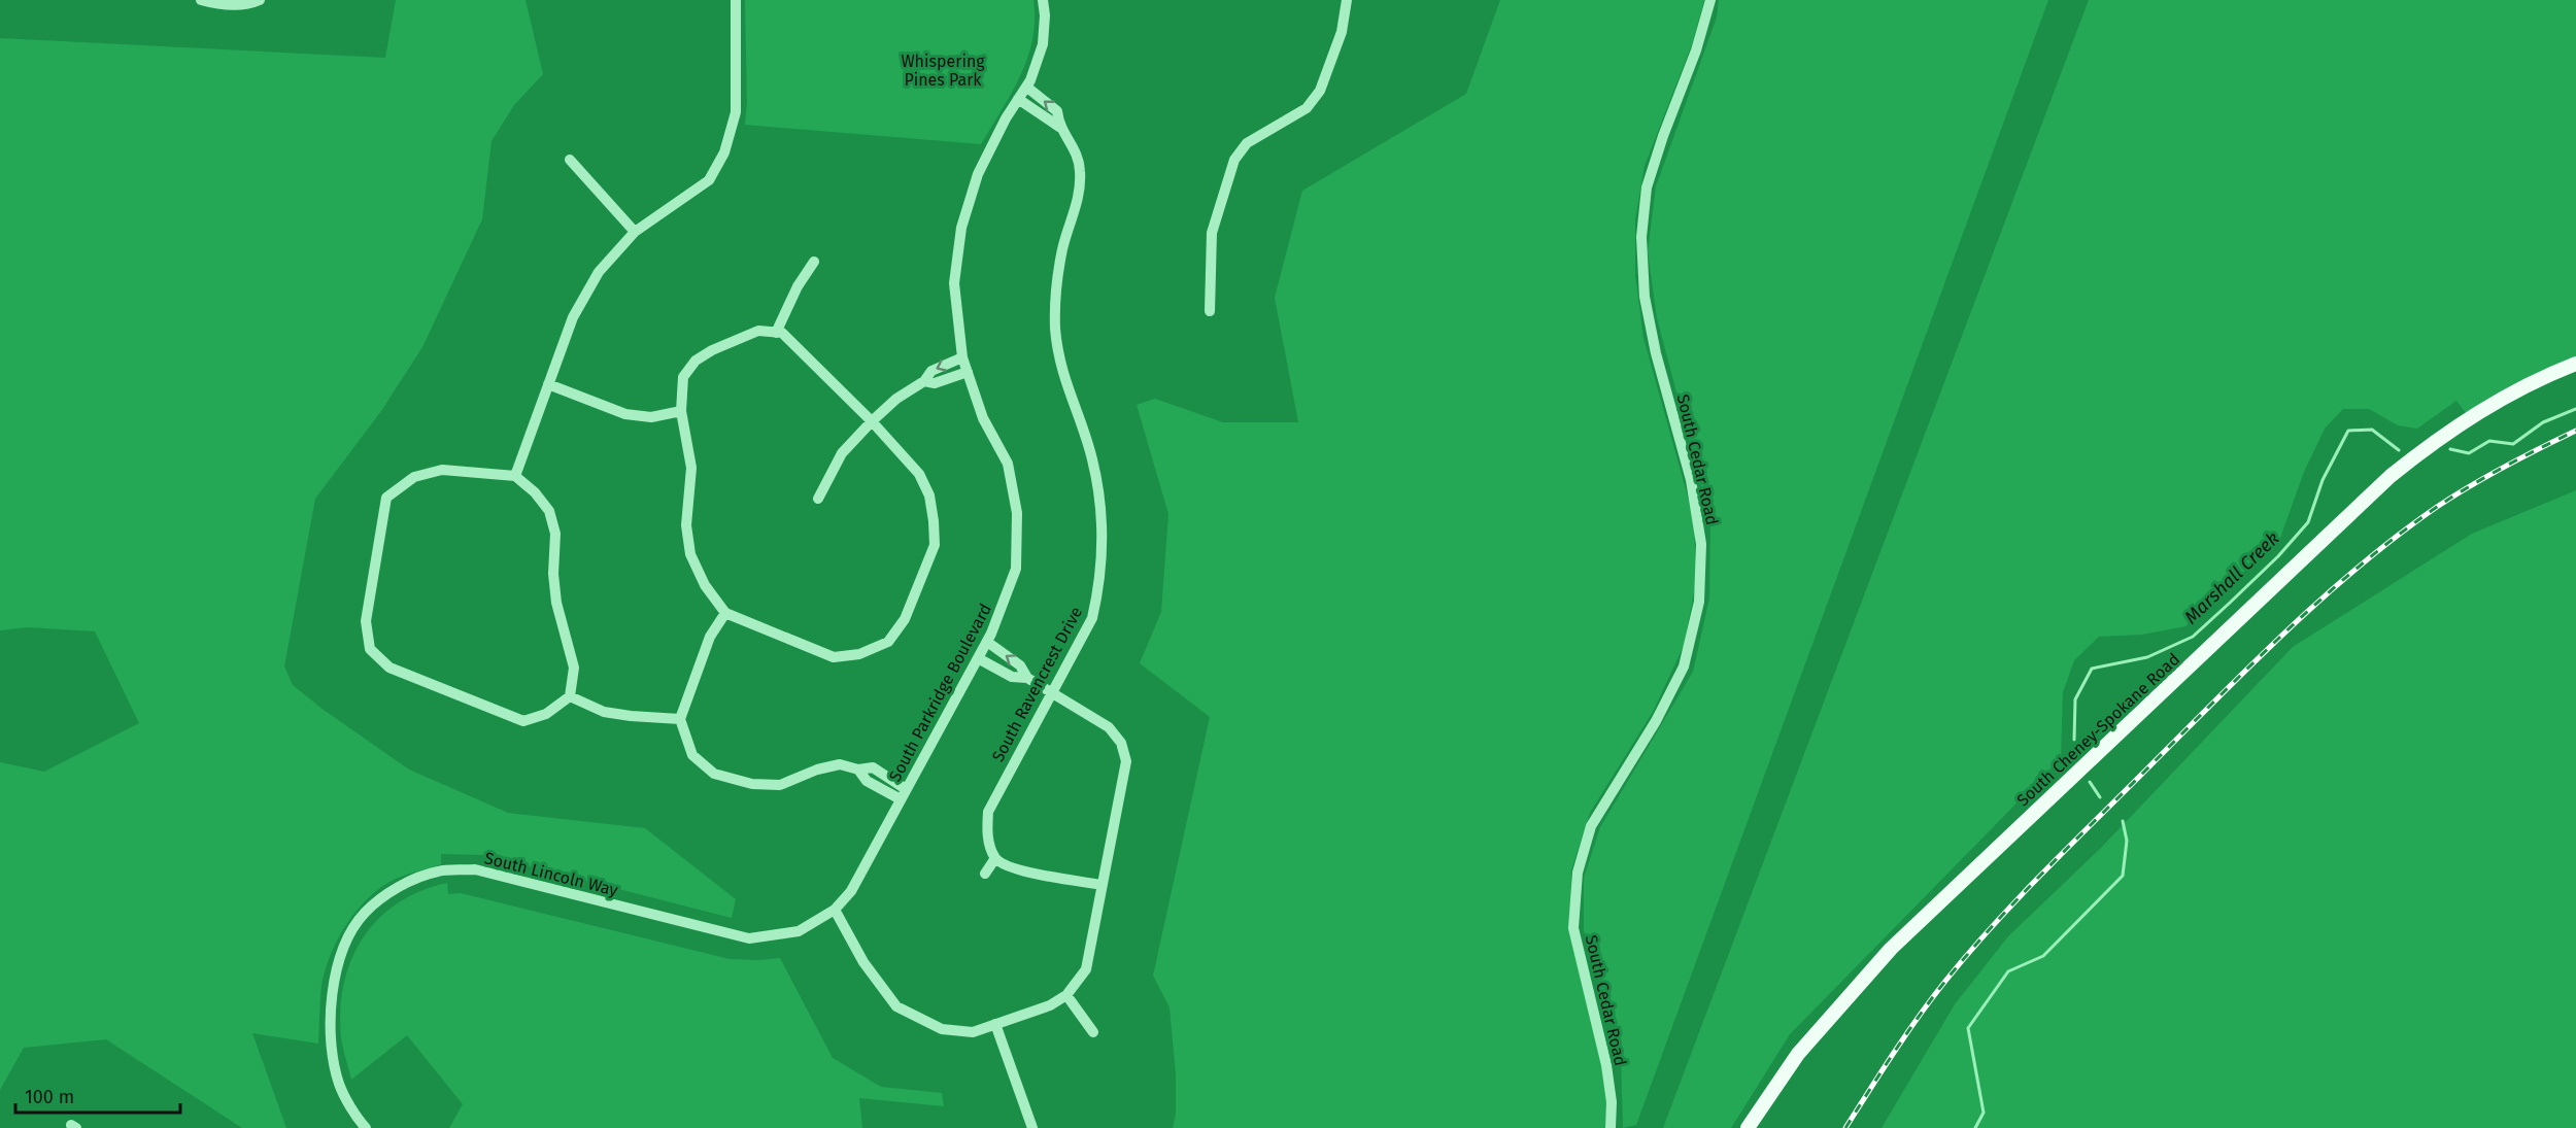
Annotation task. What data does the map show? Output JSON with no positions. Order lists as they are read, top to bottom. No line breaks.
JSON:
{"streets":{"main road":["South Cheney-Spokane Road"],"street":["South Cedar Road","South Ravencrest Drive","South Parkridge Boulevard","South Lincoln Way"]},"crossings":[["South Ravencrest Drive","South Parkridge Boulevard"],["South Parkridge Boulevard","South Lincoln Way"]],"water":["Marshall Creek"],"parks":["Whispering Pines Park"],"scale_bar":"100 m"}
